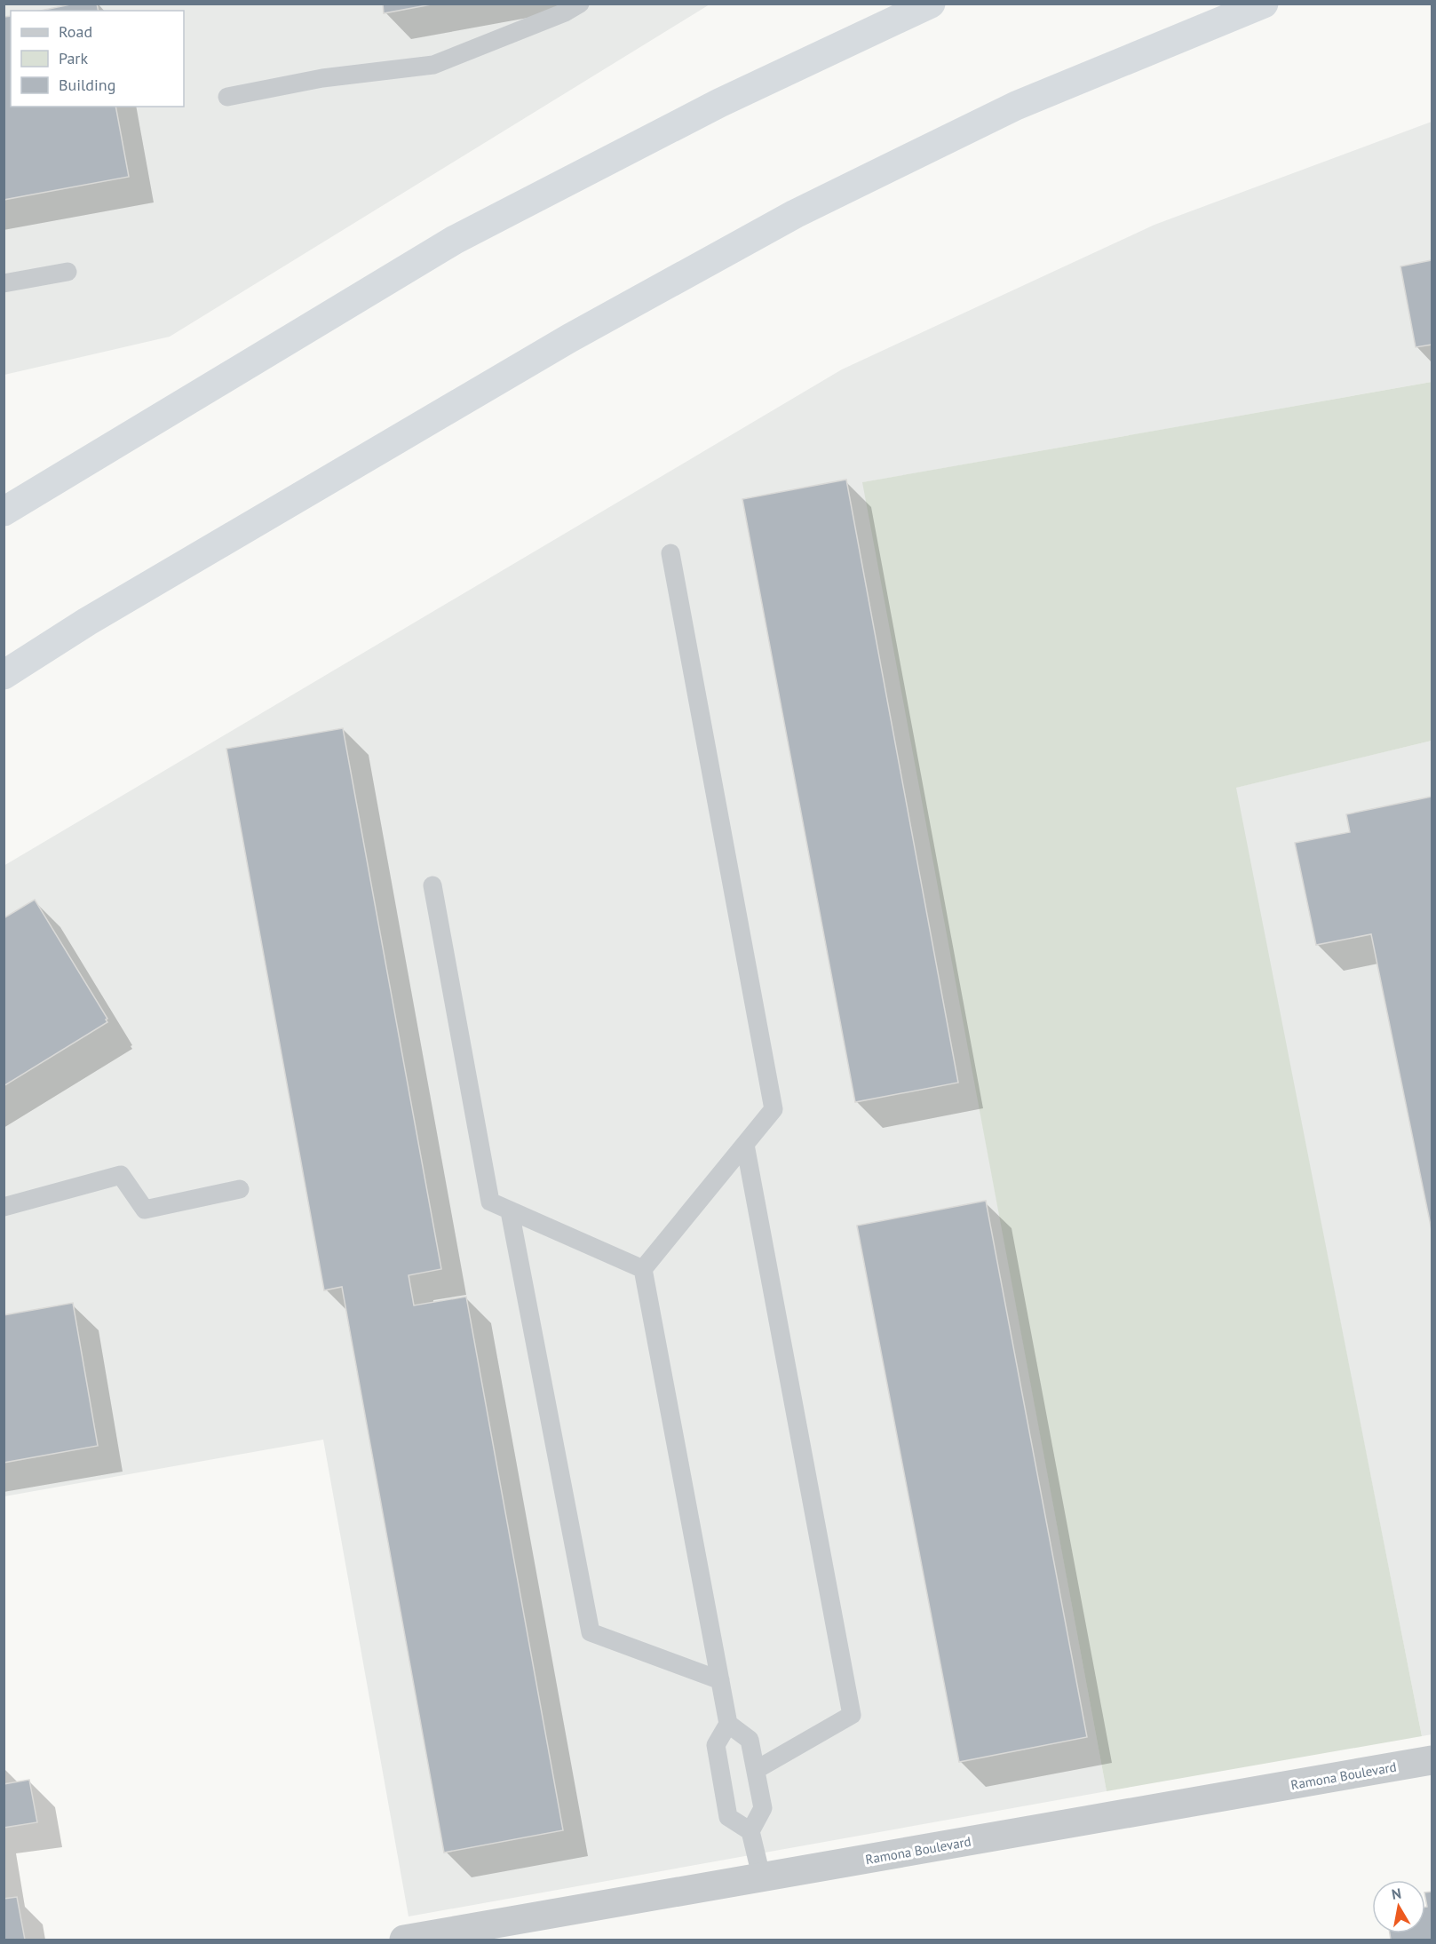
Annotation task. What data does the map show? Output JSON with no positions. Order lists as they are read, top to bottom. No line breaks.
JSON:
{"streets":{"street":["Ramona Boulevard"]},"legend":["Road","Park","Building"],"north":"top"}
